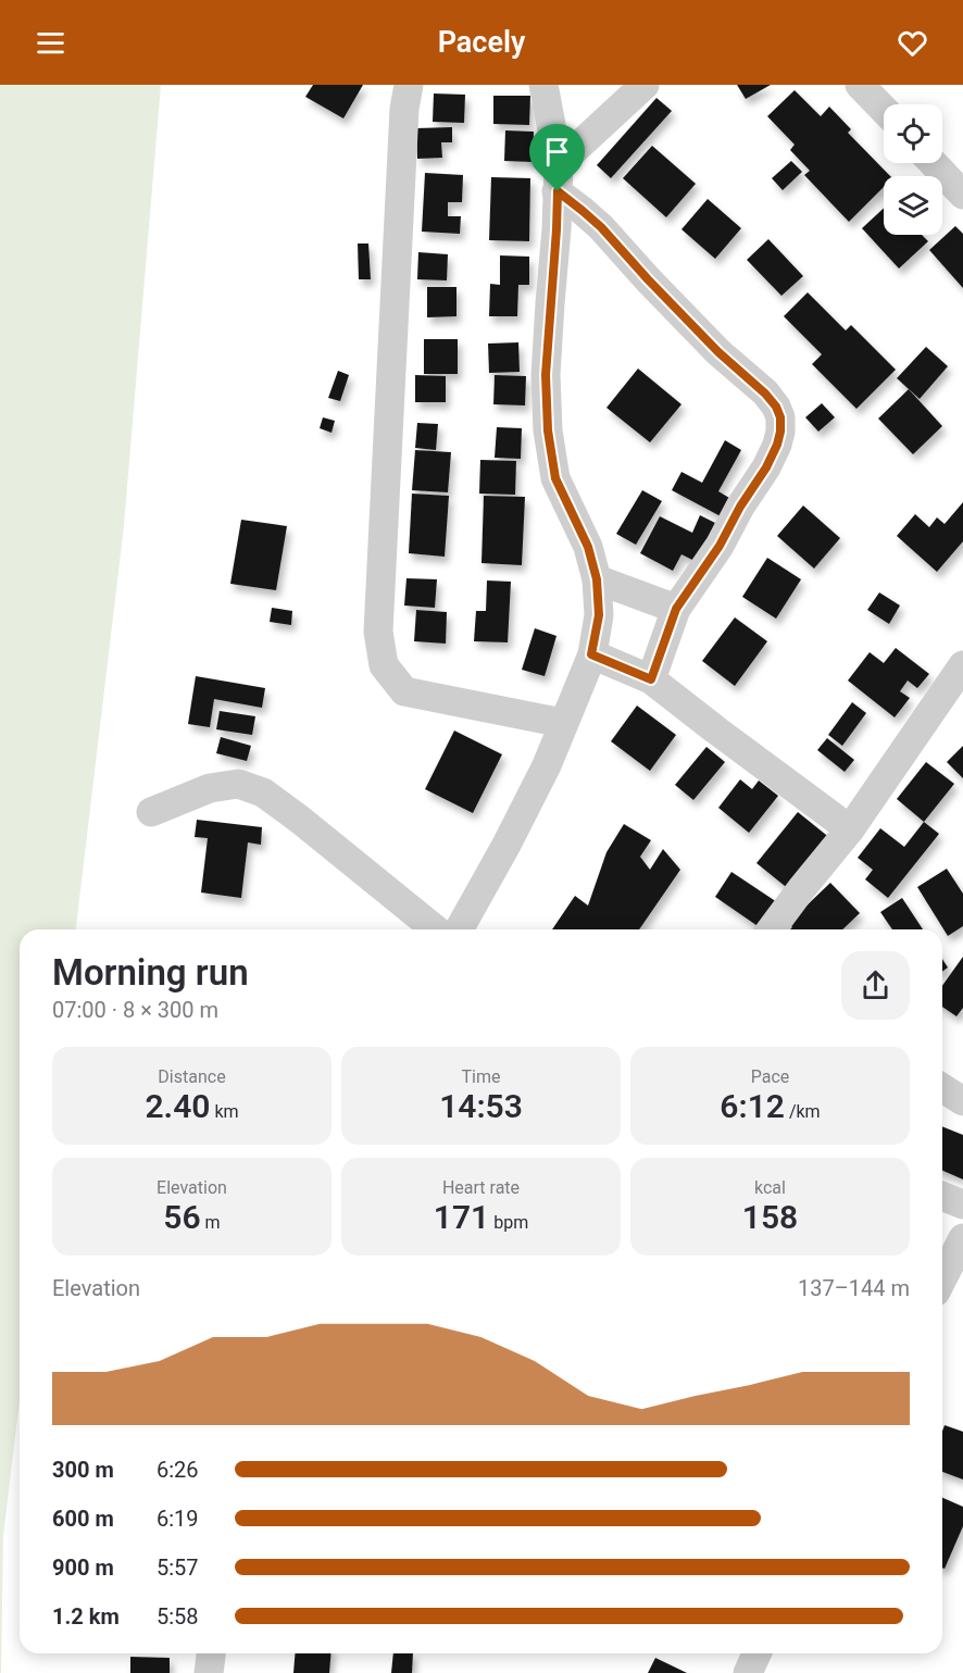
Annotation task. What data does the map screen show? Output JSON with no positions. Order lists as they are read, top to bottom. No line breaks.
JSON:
{"page":{"header":"Pacely","heading":["Morning run","07:00 · 8 × 300 m"],"stats":[["Distance","2.40 km"],["Time","14:53"],["Pace","6:12 /km"],["Elevation","56 m"],["Heart rate","171 bpm"],["kcal","158"]],"chart":["Elevation","137–144 m"],"list":[{"name":"300 m","note":"6:26"},{"name":"600 m","note":"6:19"},{"name":"900 m","note":"5:57"},{"name":"1.2 km","note":"5:58"}]}}
